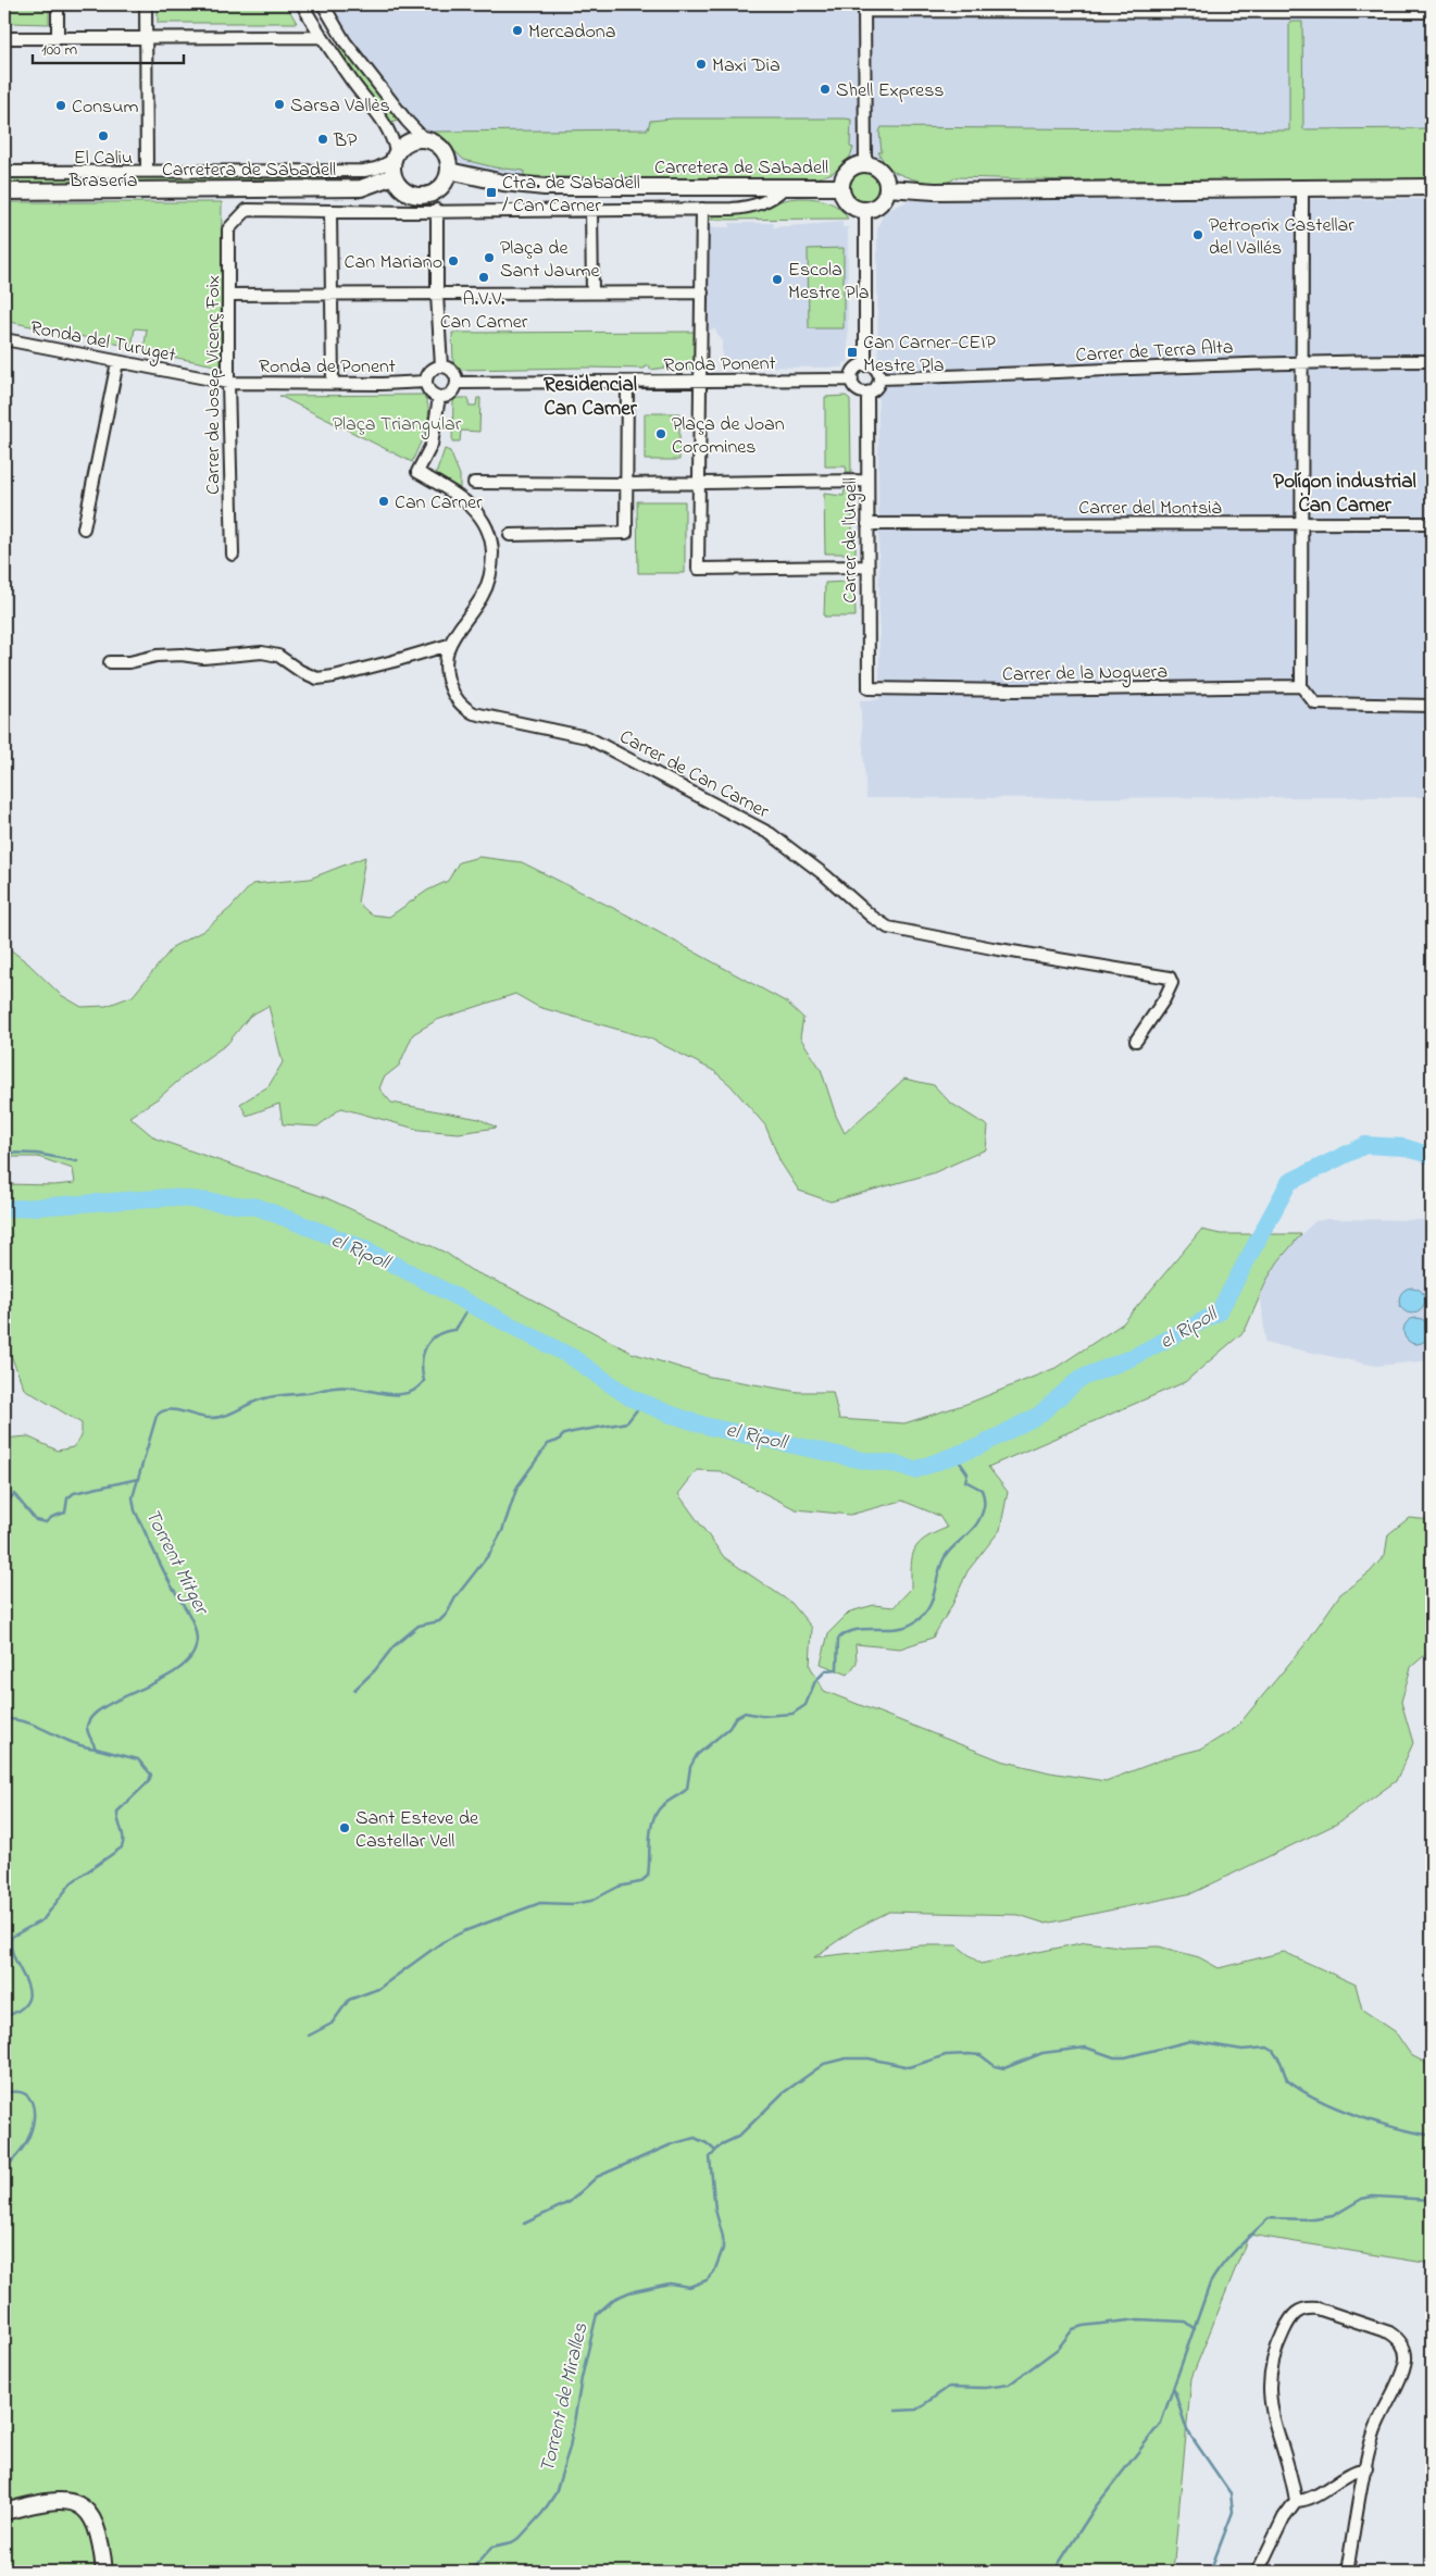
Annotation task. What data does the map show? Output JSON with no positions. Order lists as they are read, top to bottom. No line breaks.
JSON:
{"streets":{"street":["Carretera de Sabadell","Ronda del Turuget","Carrer de Terra Alta","Ronda Ponent","Ronda de Ponent","Carrer de Josep Vicenç Foix","Carrer del Montsià","Carrer de l'Urgell","Carrer de la Noguera","Carrer de Can Carner"]},"crossings":[["Ronda del Turuget","Ronda de Ponent"],["Ronda del Turuget","Carrer de Josep Vicenç Foix"],["Carrer de Terra Alta","Ronda Ponent"],["Carrer de Terra Alta","Carrer de l'Urgell"],["Ronda Ponent","Ronda de Ponent"],["Ronda Ponent","Carrer de l'Urgell"],["Ronda Ponent","Carrer de Can Carner"],["Ronda de Ponent","Carrer de Josep Vicenç Foix"],["Ronda de Ponent","Carrer de Can Carner"],["Carrer del Montsià","Carrer de l'Urgell"],["Carrer de l'Urgell","Carrer de la Noguera"]],"districts":["Residencial Can Carner","Polígon industrial Can Carner"],"water":["el Ripoll","Torrent Mitger","Torrent de Miralles"],"parks":["Plaça Triangular"],"places":{"other":["Mercadona","Maxi Dia","Shell Express","Sarsa Vallès","Consum","El Caliu Brasería","BP","Petroprix Castellar del Vallés","Plaça de Sant Jaume","Can Mariano","A.V.V. Can Carner","Escola Mestre Pla","Plaça de Joan Coromines","Can Carner","Sant Esteve de Castellar Vell"],"transit":["Ctra. de Sabadell / Can Carner","Can Carner-CEIP Mestre Pla"]},"scale_bar":"100 m"}
